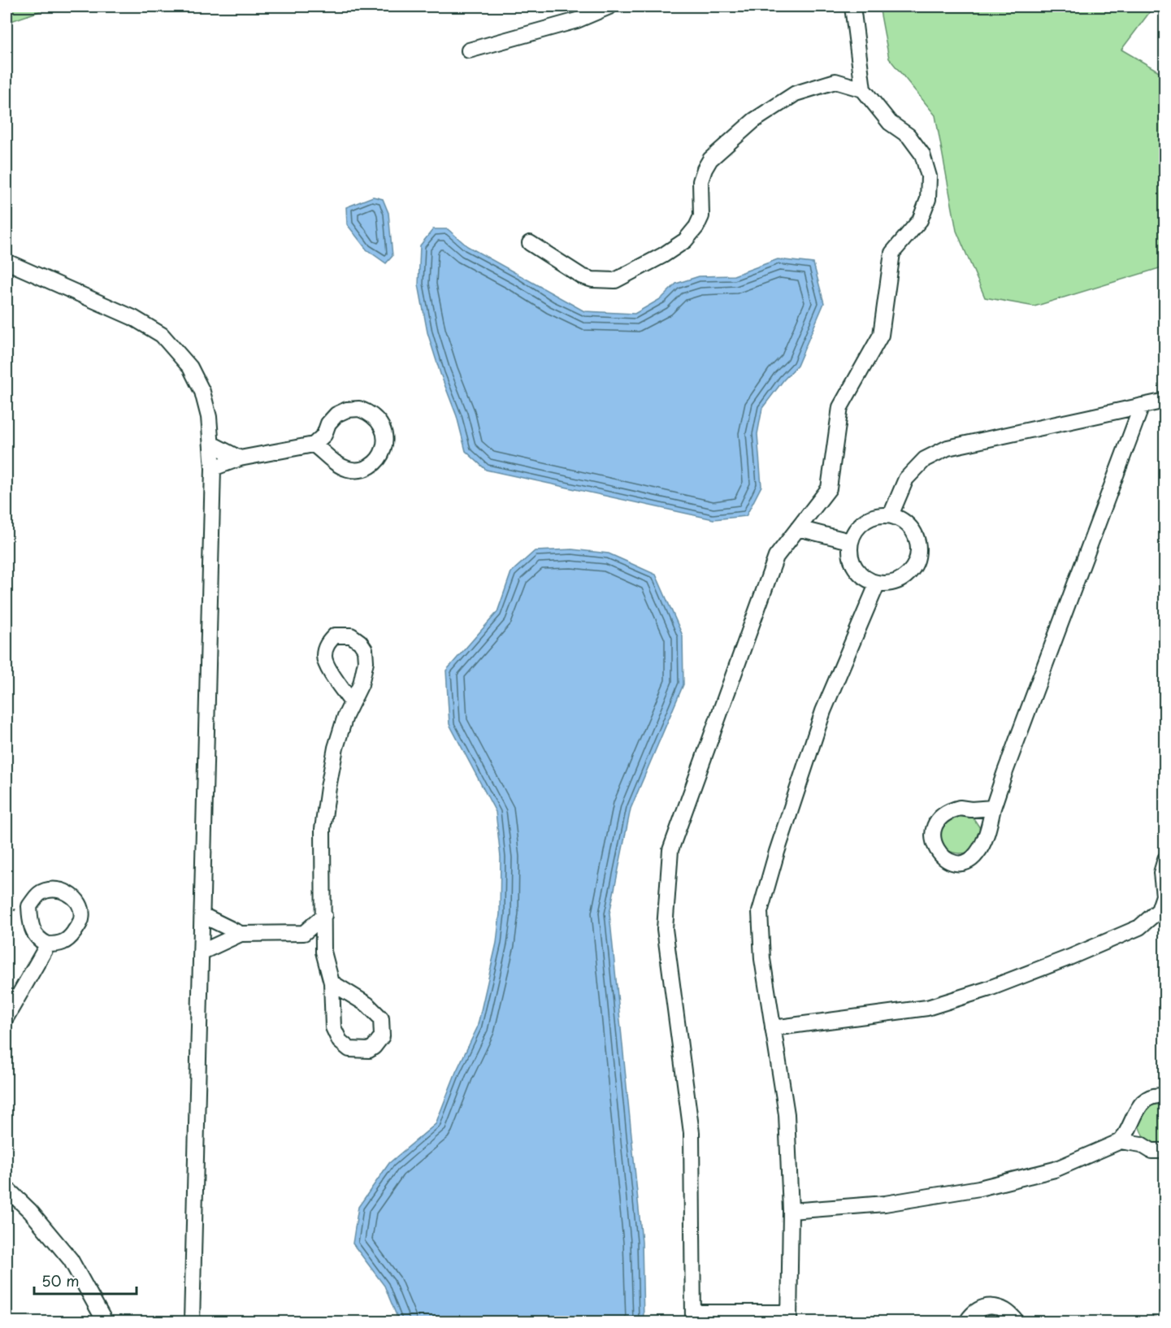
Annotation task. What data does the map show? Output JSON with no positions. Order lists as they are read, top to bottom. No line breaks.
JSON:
{"scale_bar":"50 m"}
